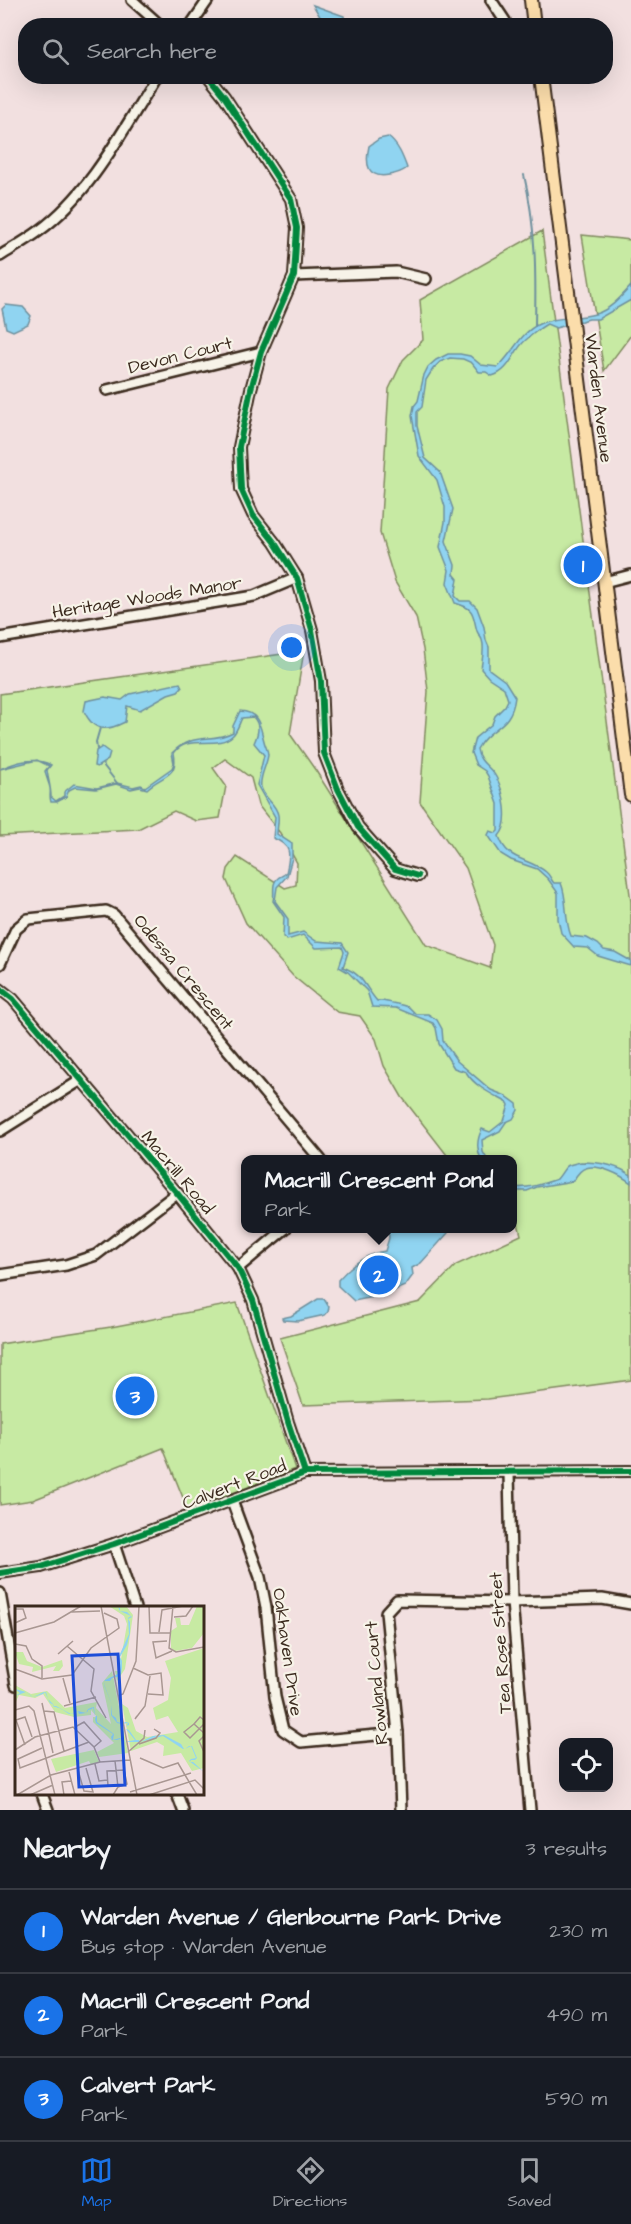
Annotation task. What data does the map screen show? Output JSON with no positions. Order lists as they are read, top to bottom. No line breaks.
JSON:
{"streets":{"main road":["Warden Avenue"],"street":["Devon Court","Heritage Woods Manor","Odessa Crescent","Macrill Road","Calvert Road","Tea Rose Street","Oakhaven Drive","Rowland Court"]},"crossings":[["Macrill Road","Calvert Road"],["Calvert Road","Tea Rose Street"],["Calvert Road","Oakhaven Drive"],["Tea Rose Street","Rowland Court"],["Oakhaven Drive","Rowland Court"]],"page":{"search":"Search here","pins":["1","2","3"],"popup":["Macrill Crescent Pond","Park"],"heading":["Nearby","3 results"],"list":[{"mark":"1","name":"Warden Avenue / Glenbourne Park Drive","note":"Bus stop · Warden Avenue","value":"230 m"},{"mark":"2","name":"Macrill Crescent Pond","note":"Park","value":"490 m"},{"mark":"3","name":"Calvert Park","note":"Park","value":"590 m"}],"nav":["Map","Directions","Saved"]}}
